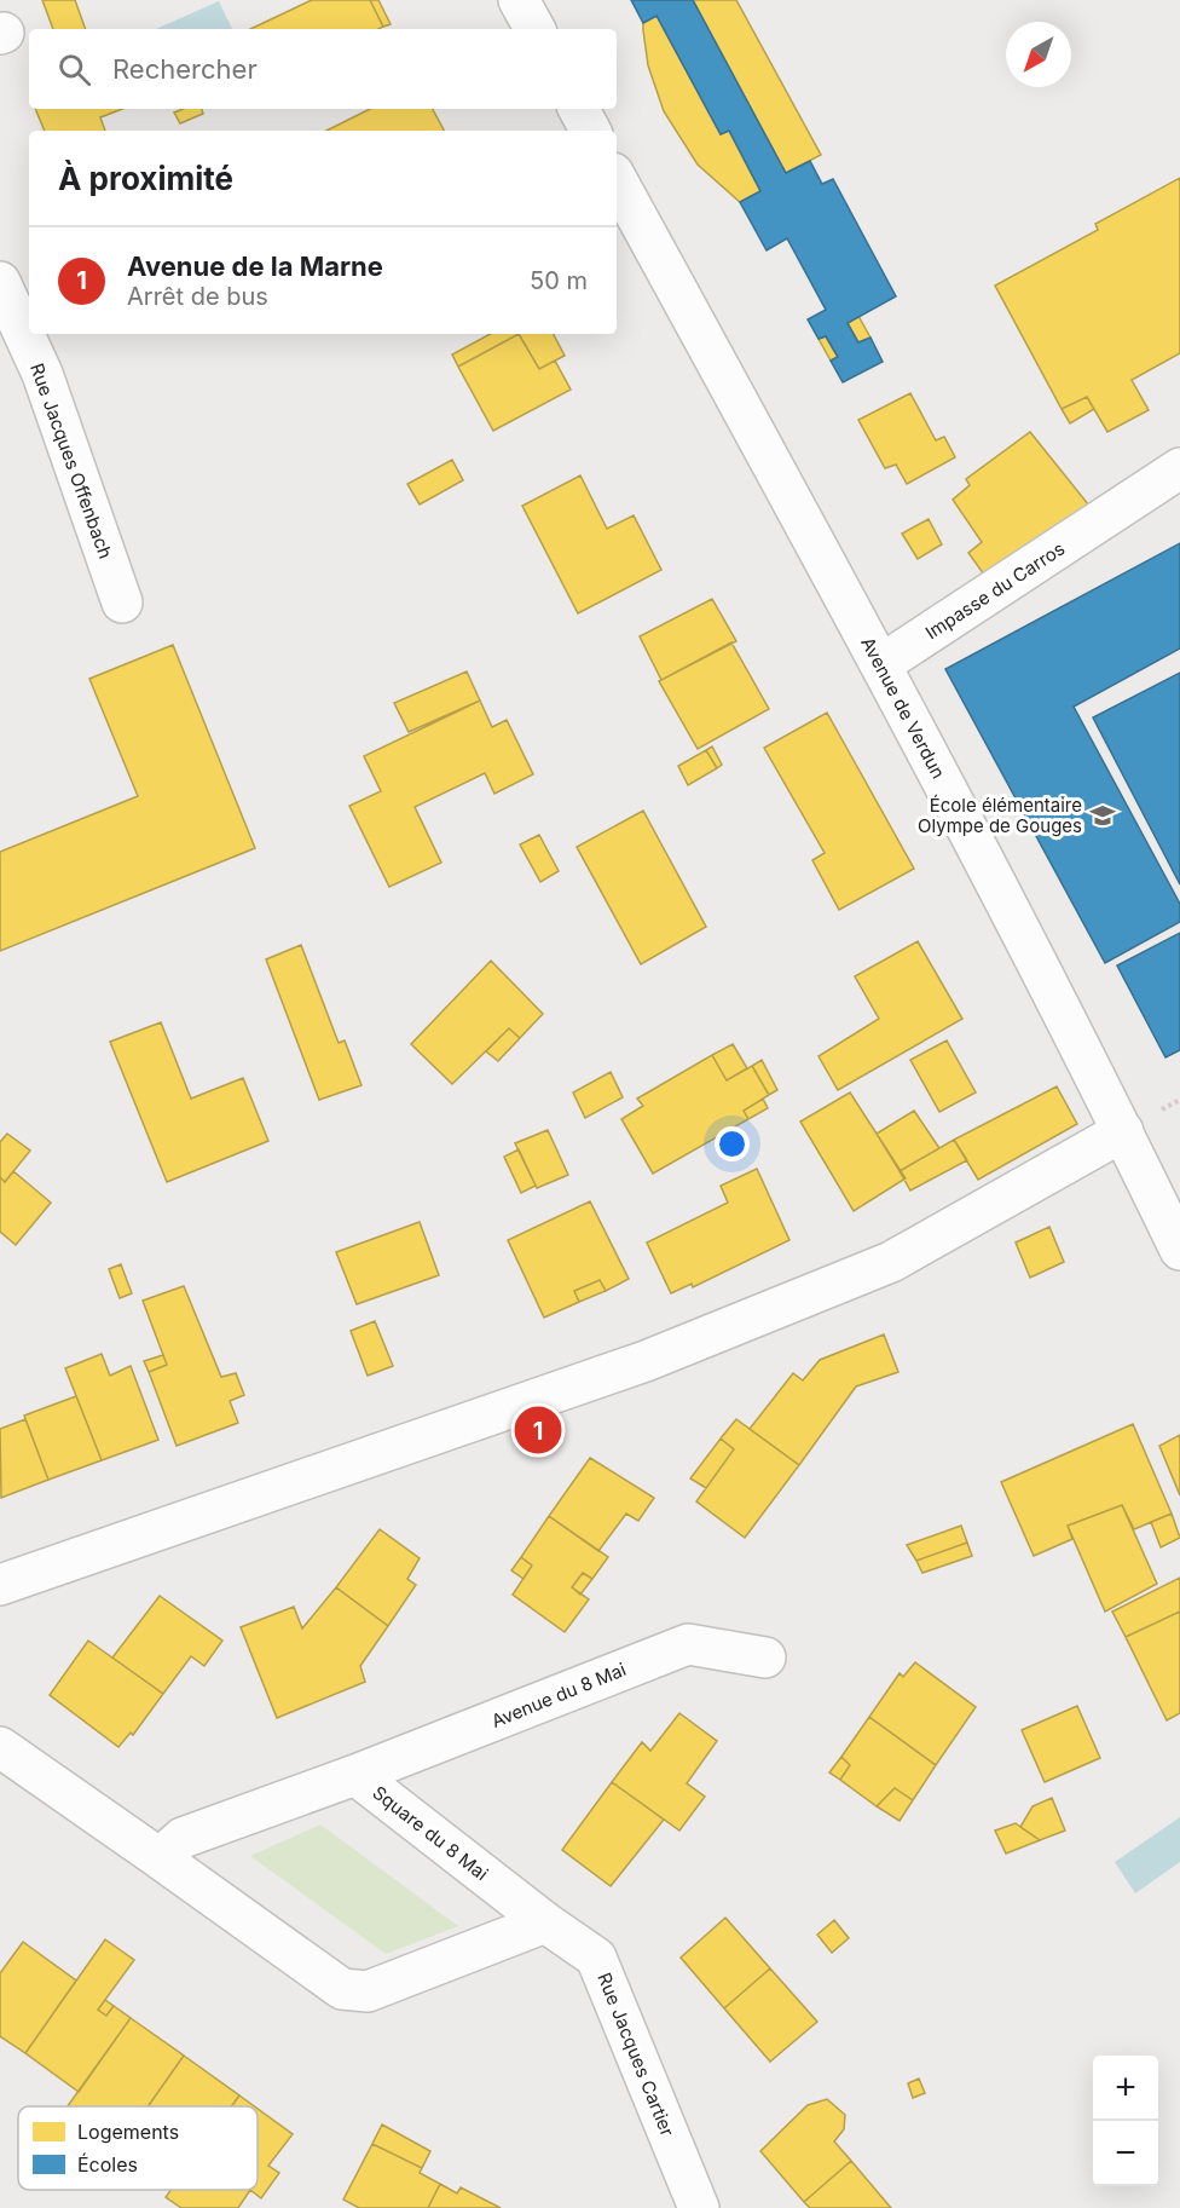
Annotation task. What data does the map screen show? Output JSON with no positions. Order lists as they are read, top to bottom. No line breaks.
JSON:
{"streets":{"street":["Rue Jacques Offenbach","Impasse du Carros","Avenue de Verdun","Avenue du 8 Mai","Square du 8 Mai","Rue Jacques Cartier"]},"crossings":[["Impasse du Carros","Avenue de Verdun"],["Avenue du 8 Mai","Square du 8 Mai"],["Square du 8 Mai","Rue Jacques Cartier"]],"places":{"school or university":["École élémentaire Olympe de Gouges"]},"legend":["Logements","Écoles"],"north":"bottom left","page":{"search":"Rechercher","heading":"À proximité","list":[{"mark":"1","name":"Avenue de la Marne","note":"Arrêt de bus","value":"50 m"}],"pins":"1","map_buttons":["+","−"]}}
